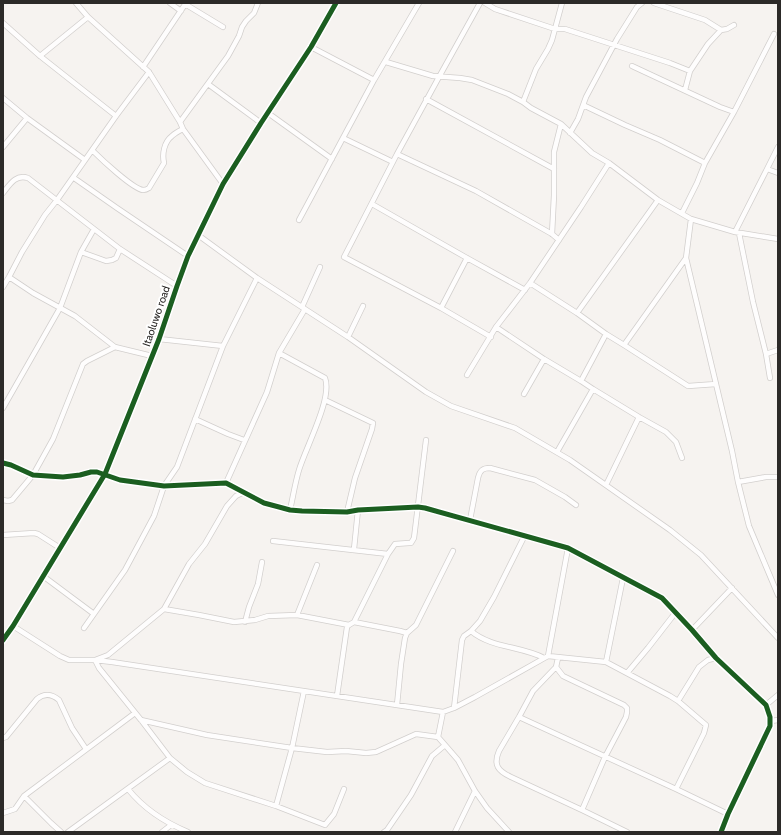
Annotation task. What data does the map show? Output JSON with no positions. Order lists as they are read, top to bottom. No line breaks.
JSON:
{"streets":{"street":["Itaoluwo road"]}}
